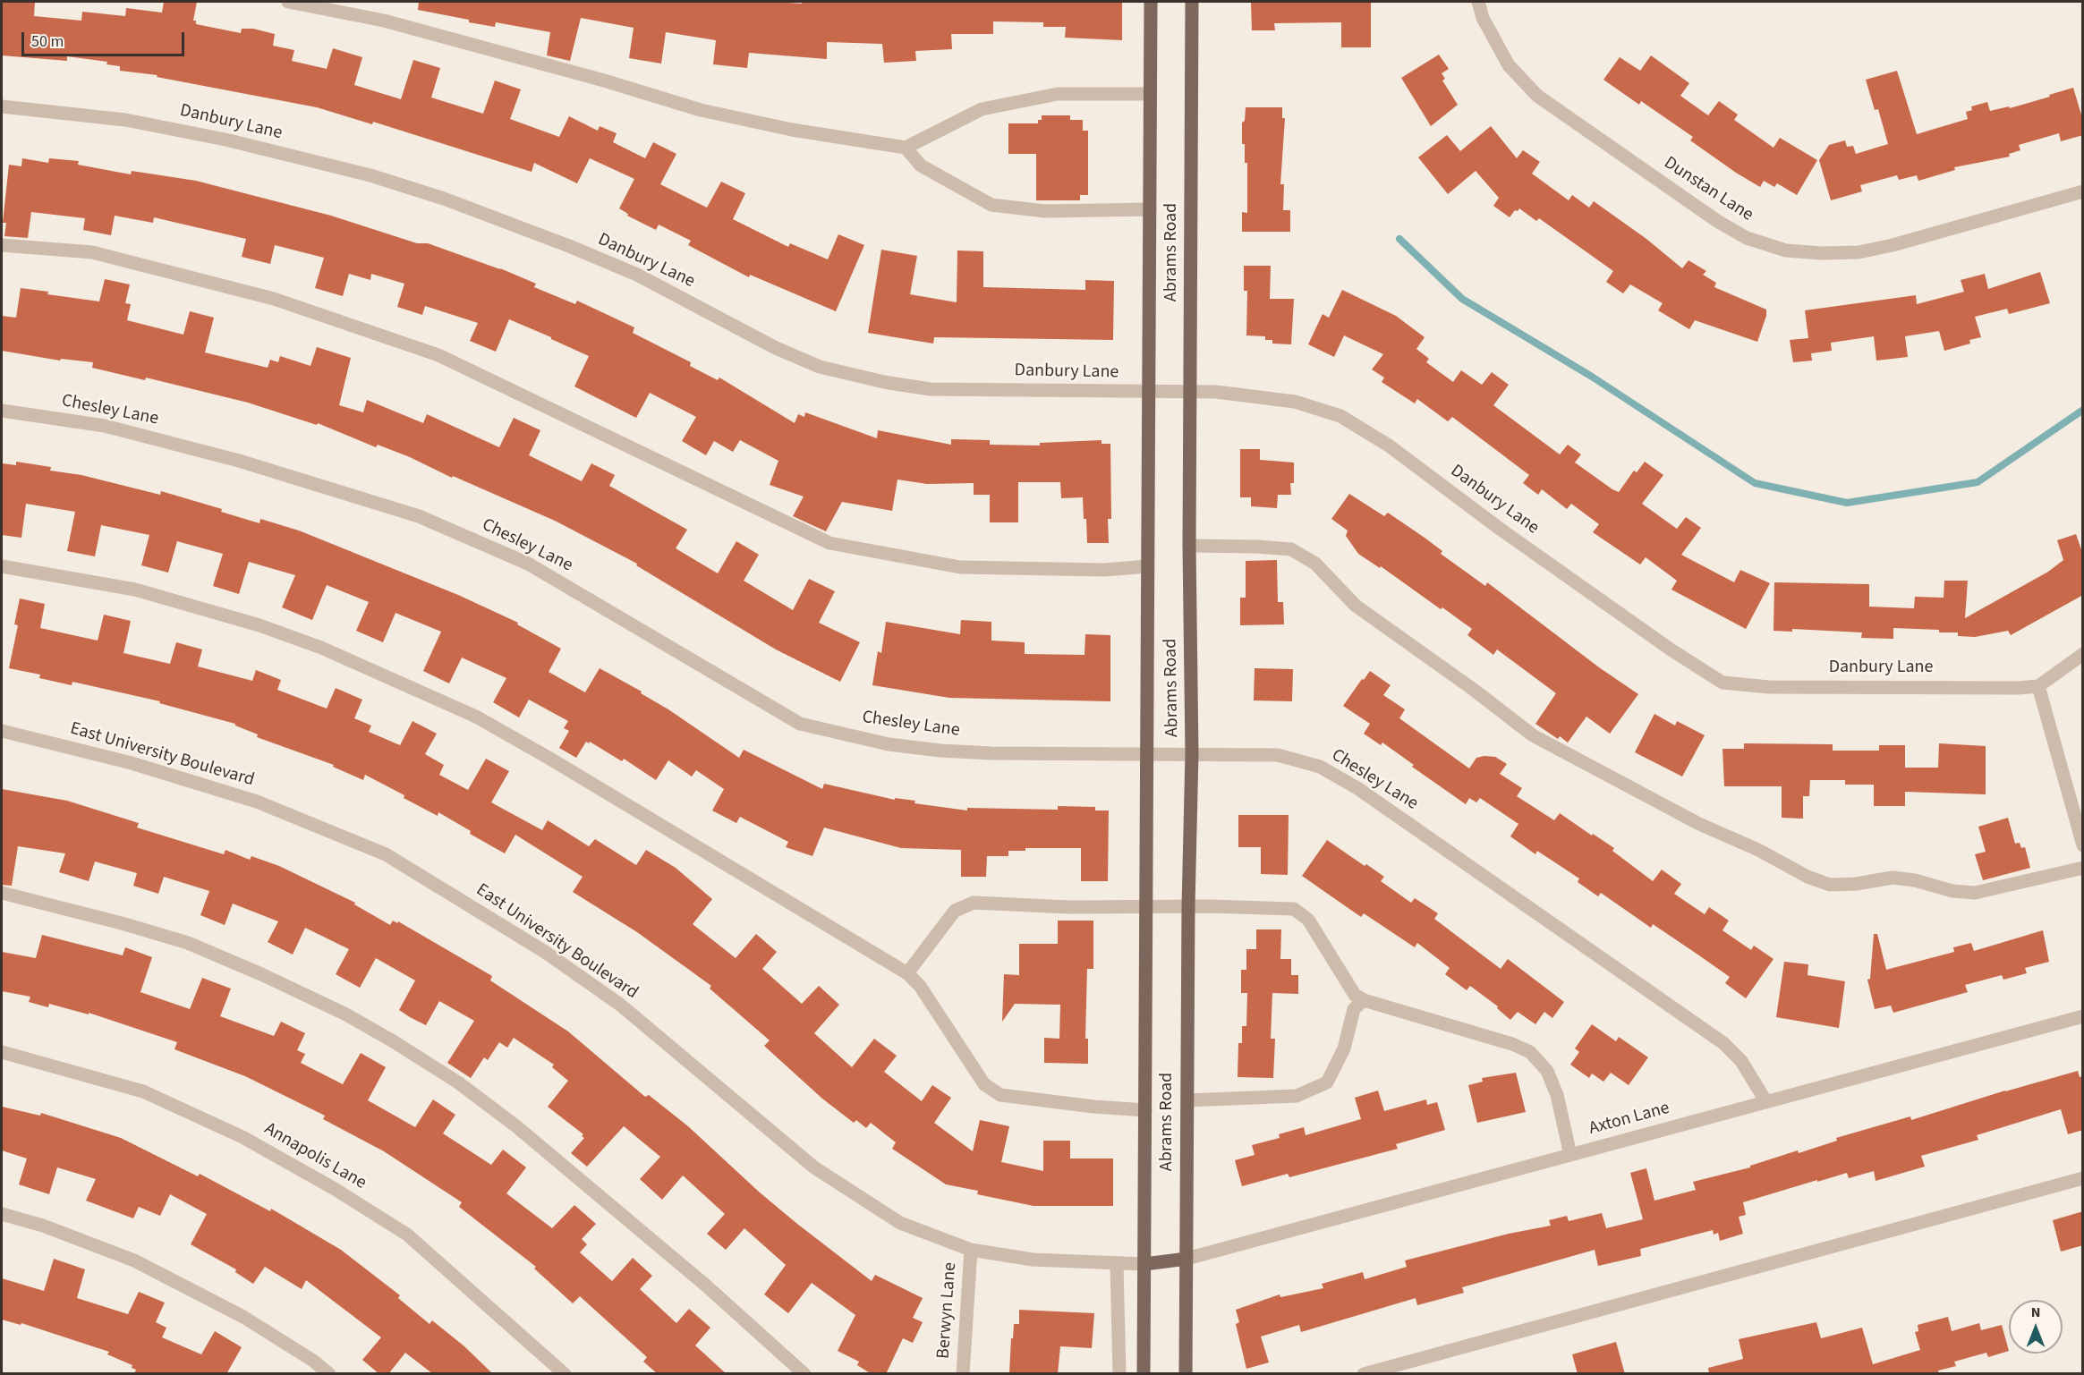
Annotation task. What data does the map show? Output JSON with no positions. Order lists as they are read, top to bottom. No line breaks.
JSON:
{"streets":{"main road":["Abrams Road"],"street":["Danbury Lane","Dunstan Lane","Chesley Lane","East University Boulevard","Axton Lane","Annapolis Lane","Berwyn Lane"]},"crossings":[["Danbury Lane","Abrams Road"],["Abrams Road","Chesley Lane"],["Abrams Road","East University Boulevard"],["Abrams Road","Axton Lane"],["Chesley Lane","Axton Lane"],["East University Boulevard","Berwyn Lane"]],"scale_bar":"50 m","north":"top"}
